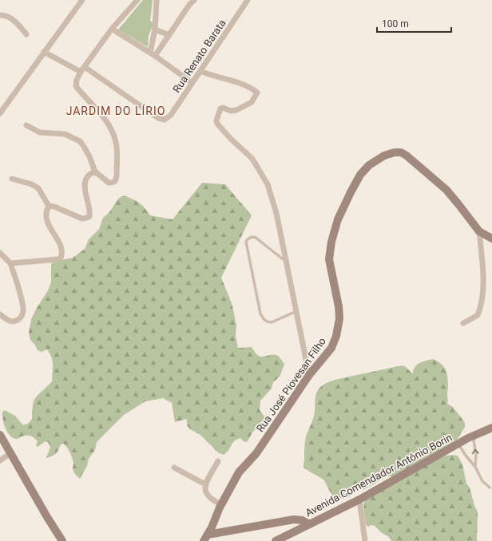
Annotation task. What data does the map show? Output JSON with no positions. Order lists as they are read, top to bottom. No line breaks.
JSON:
{"streets":{"street":["Rua Renato Barata","Rua José Piovesan Filho","Avenida Comendador Antônio Borin"]},"districts":["JARDIM DO LÍRIO"],"scale_bar":"100 m"}
